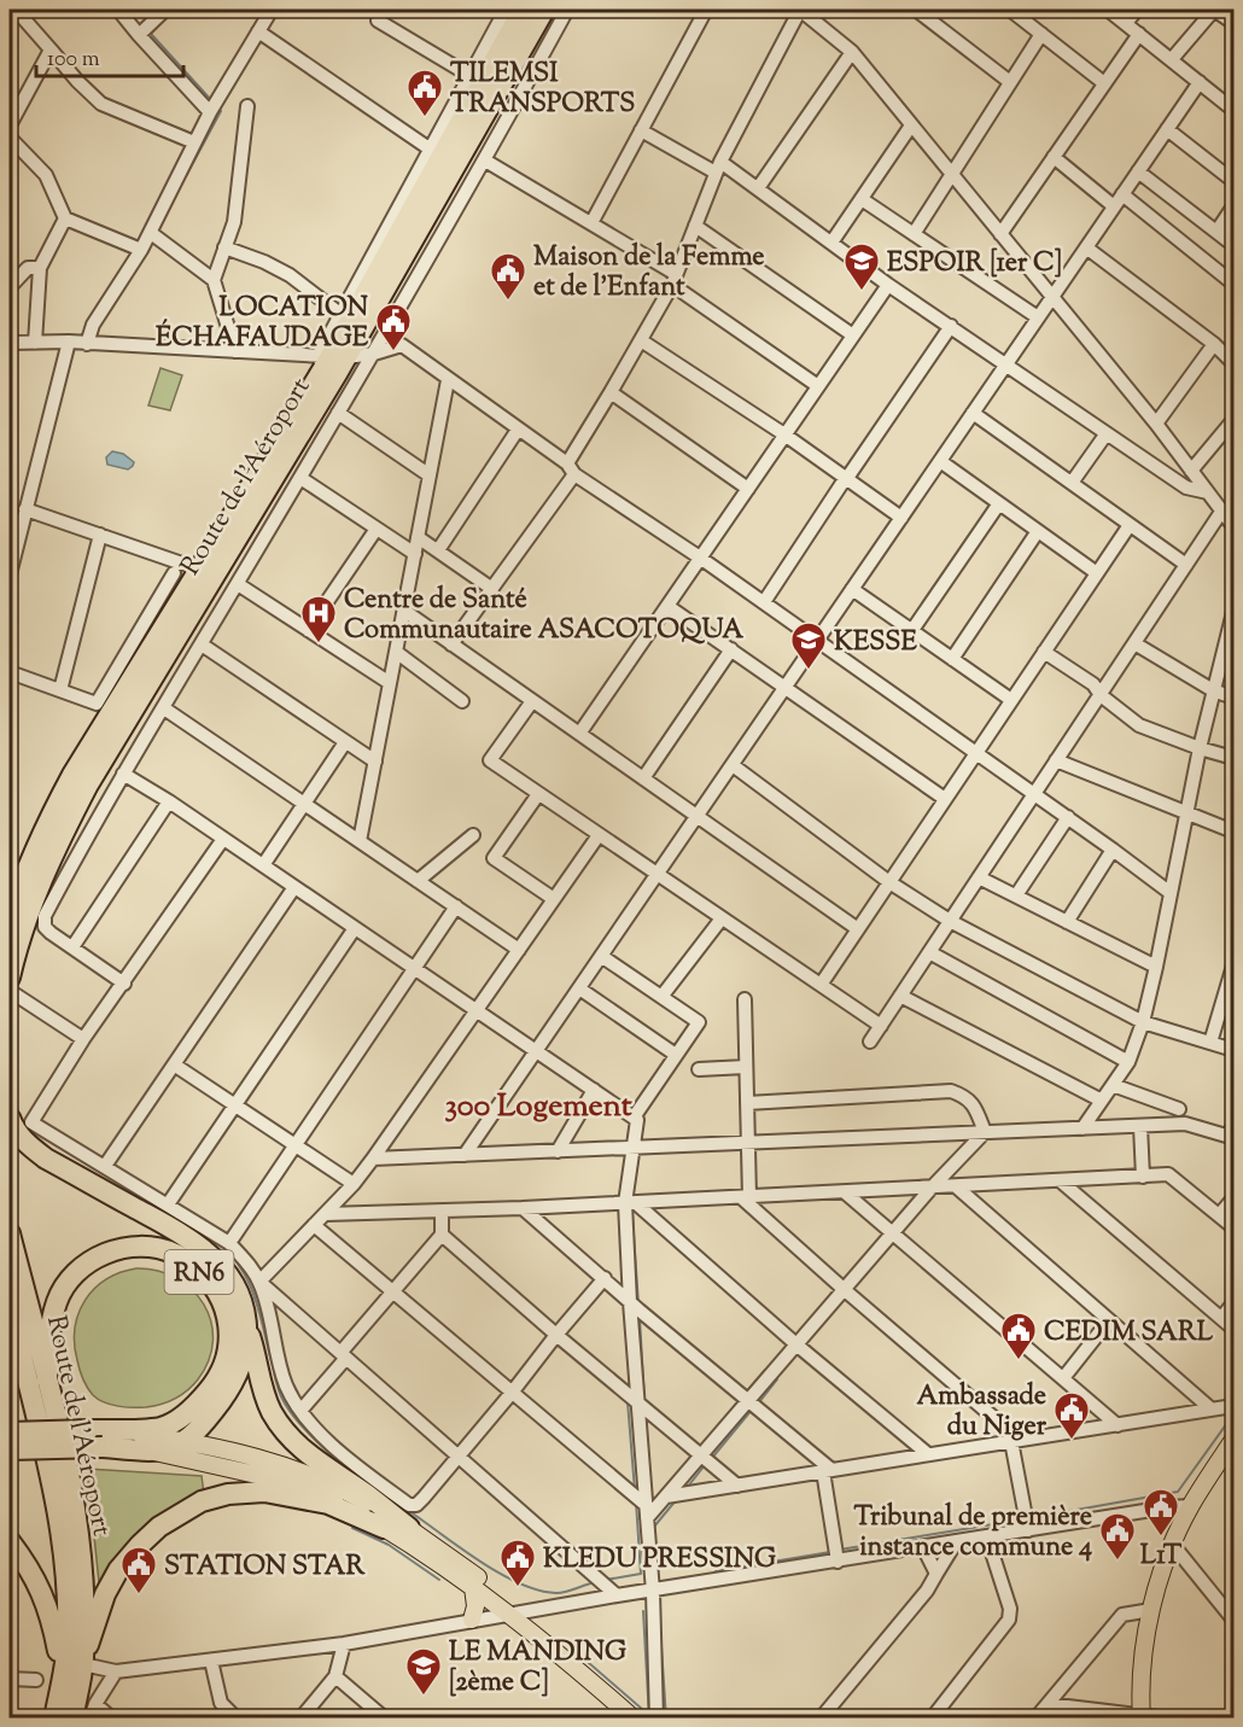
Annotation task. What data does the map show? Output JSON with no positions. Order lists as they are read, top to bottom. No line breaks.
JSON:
{"streets":{"highway":["Route de l'Aéroport","RN6"]},"crossings":[["Route de l'Aéroport","RN6"]],"districts":["300 Logement"],"places":{"public building":["TILEMSI TRANSPORTS","Maison de la Femme et de l'Enfant","LOCATION ÉCHAFAUDAGE","CEDIM SARL","Ambassade du Niger","L1T","Tribunal de première instance commune 4","KLEDU PRESSING","STATION STAR"],"school or university":["ESPOIR [1er C]","KESSE","LE MANDING [2ème C]"],"hospital":["Centre de Santé Communautaire ASACOTOQUA"]},"scale_bar":"100 m"}
